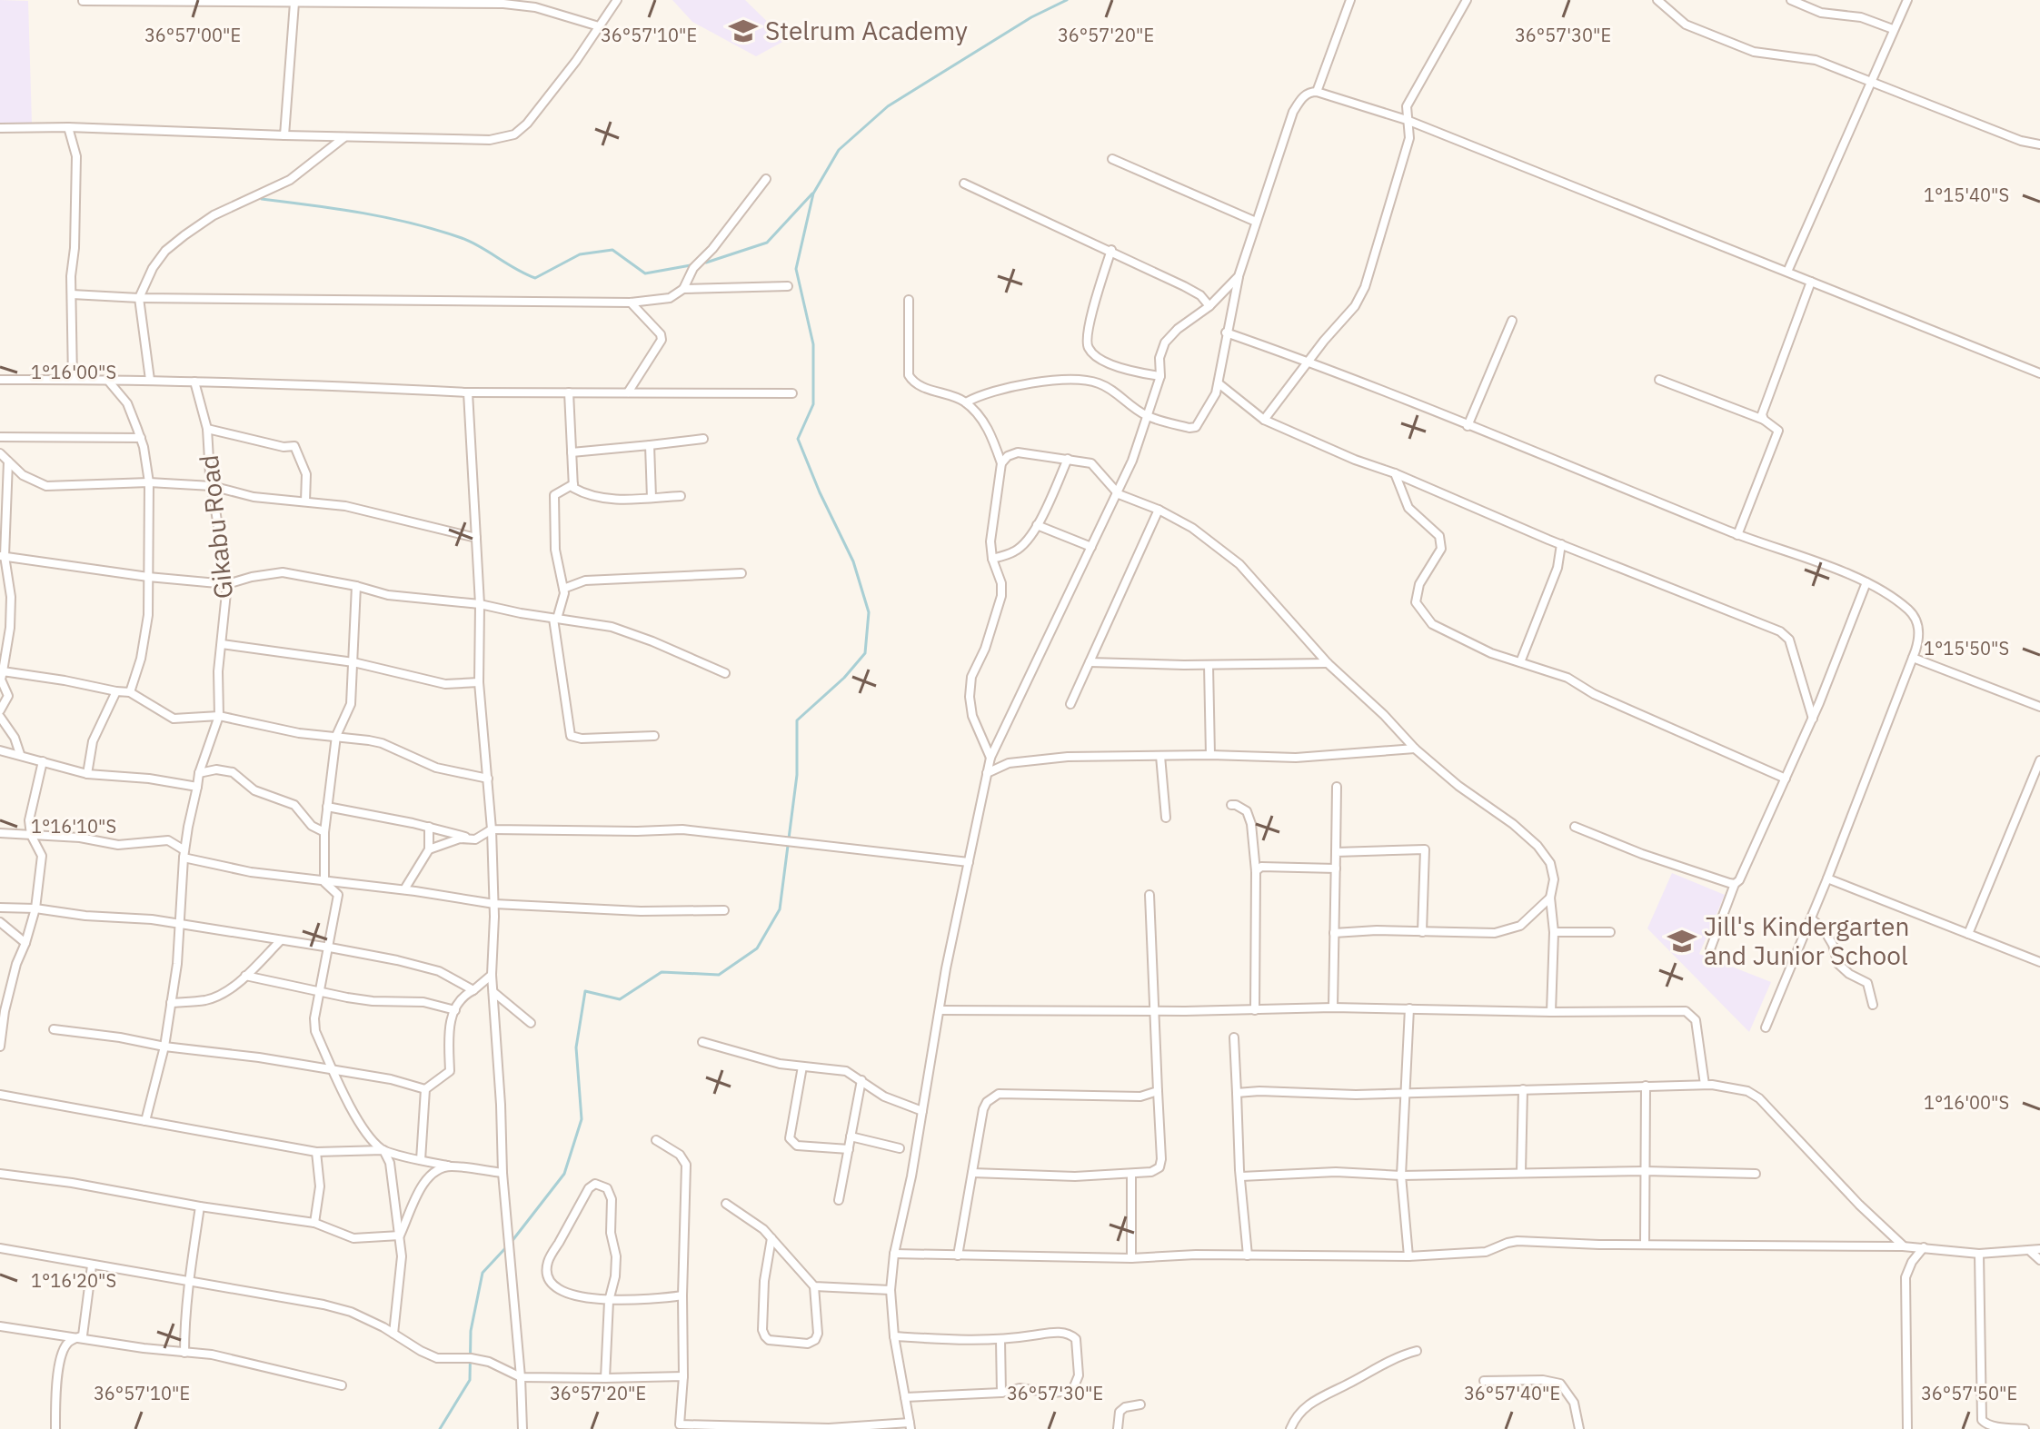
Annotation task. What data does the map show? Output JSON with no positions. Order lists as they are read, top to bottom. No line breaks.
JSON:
{"streets":{"street":["Gikabu Road"]},"places":{"school or university":["Stelrum Academy","Jill's Kindergarten and Junior School"]},"coordinates":["36°57'00\"E","36°57'10\"E","36°57'20\"E","36°57'30\"E","1°15'40\"S","1°16'00\"S","1°15'50\"S","1°16'10\"S","1°16'20\"S","36°57'40\"E","36°57'50\"E"]}
